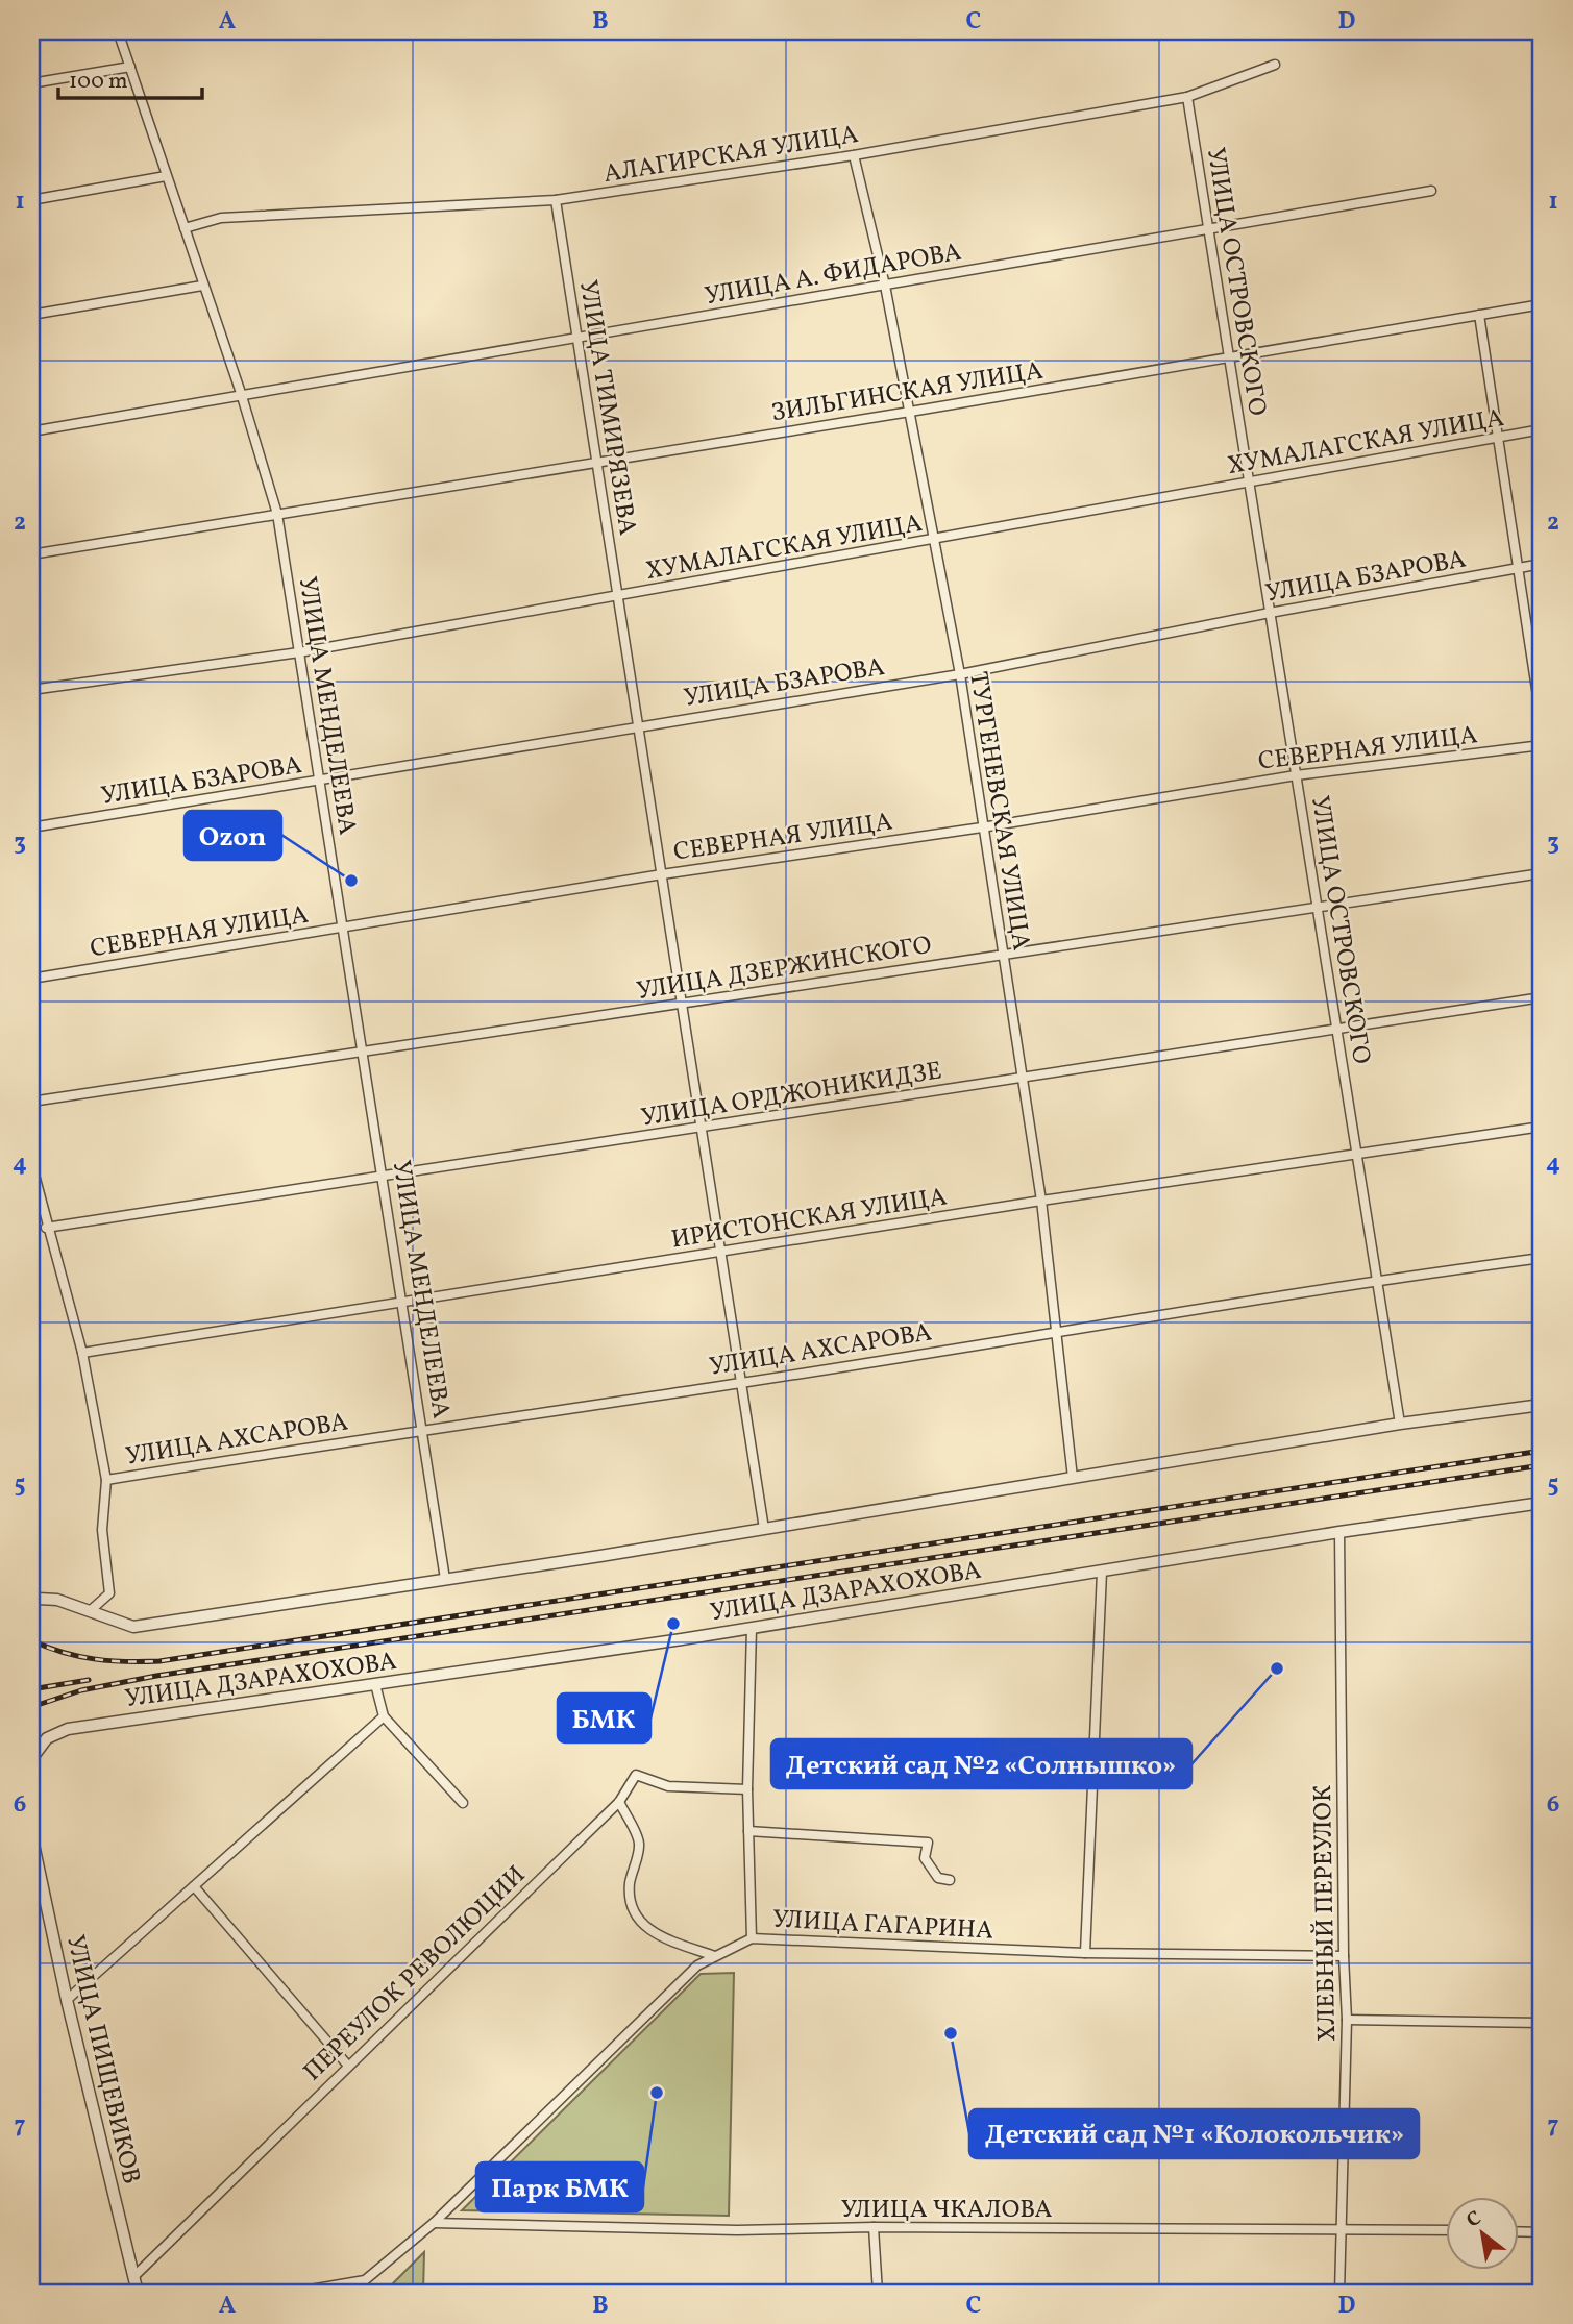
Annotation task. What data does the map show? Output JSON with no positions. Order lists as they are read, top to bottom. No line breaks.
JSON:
{"streets":{"street":["АЛАГИРСКАЯ УЛИЦА","УЛИЦА А. ФИДАРОВА","УЛИЦА ОСТРОВСКОГО","ЗИЛЬГИНСКАЯ УЛИЦА","УЛИЦА ТИМИРЯЗЕВА","ХУМАЛАГСКАЯ УЛИЦА","УЛИЦА БЗАРОВА","УЛИЦА МЕНДЕЛЕЕВА","СЕВЕРНАЯ УЛИЦА","ТУРГЕНЕВСКАЯ УЛИЦА","УЛИЦА ДЗЕРЖИНСКОГО","УЛИЦА ОРДЖОНИКИДЗЕ","ИРИСТОНСКАЯ УЛИЦА","УЛИЦА АХСАРОВА","УЛИЦА ДЗАРАХОХОВА","ХЛЕБНЫЙ ПЕРЕУЛОК","УЛИЦА ГАГАРИНА","ПЕРЕУЛОК РЕВОЛЮЦИИ","УЛИЦА ПИЩЕВИКОВ","УЛИЦА ЧКАЛОВА"]},"crossings":[["АЛАГИРСКАЯ УЛИЦА","УЛИЦА ОСТРОВСКОГО"],["АЛАГИРСКАЯ УЛИЦА","УЛИЦА ТИМИРЯЗЕВА"],["АЛАГИРСКАЯ УЛИЦА","УЛИЦА МЕНДЕЛЕЕВА"],["АЛАГИРСКАЯ УЛИЦА","ТУРГЕНЕВСКАЯ УЛИЦА"],["УЛИЦА А. ФИДАРОВА","УЛИЦА ОСТРОВСКОГО"],["УЛИЦА А. ФИДАРОВА","УЛИЦА ТИМИРЯЗЕВА"],["УЛИЦА А. ФИДАРОВА","УЛИЦА МЕНДЕЛЕЕВА"],["УЛИЦА А. ФИДАРОВА","ТУРГЕНЕВСКАЯ УЛИЦА"],["УЛИЦА ОСТРОВСКОГО","ЗИЛЬГИНСКАЯ УЛИЦА"],["УЛИЦА ОСТРОВСКОГО","ХУМАЛАГСКАЯ УЛИЦА"],["УЛИЦА ОСТРОВСКОГО","УЛИЦА БЗАРОВА"],["УЛИЦА ОСТРОВСКОГО","СЕВЕРНАЯ УЛИЦА"],["УЛИЦА ОСТРОВСКОГО","УЛИЦА ДЗЕРЖИНСКОГО"],["УЛИЦА ОСТРОВСКОГО","УЛИЦА ОРДЖОНИКИДЗЕ"],["УЛИЦА ОСТРОВСКОГО","ИРИСТОНСКАЯ УЛИЦА"],["УЛИЦА ОСТРОВСКОГО","УЛИЦА АХСАРОВА"],["ЗИЛЬГИНСКАЯ УЛИЦА","УЛИЦА ТИМИРЯЗЕВА"],["ЗИЛЬГИНСКАЯ УЛИЦА","УЛИЦА МЕНДЕЛЕЕВА"],["ЗИЛЬГИНСКАЯ УЛИЦА","ТУРГЕНЕВСКАЯ УЛИЦА"],["УЛИЦА ТИМИРЯЗЕВА","ХУМАЛАГСКАЯ УЛИЦА"],["УЛИЦА ТИМИРЯЗЕВА","УЛИЦА БЗАРОВА"],["УЛИЦА ТИМИРЯЗЕВА","СЕВЕРНАЯ УЛИЦА"],["УЛИЦА ТИМИРЯЗЕВА","УЛИЦА ДЗЕРЖИНСКОГО"],["УЛИЦА ТИМИРЯЗЕВА","УЛИЦА ОРДЖОНИКИДЗЕ"],["УЛИЦА ТИМИРЯЗЕВА","ИРИСТОНСКАЯ УЛИЦА"],["УЛИЦА ТИМИРЯЗЕВА","УЛИЦА АХСАРОВА"],["ХУМАЛАГСКАЯ УЛИЦА","УЛИЦА МЕНДЕЛЕЕВА"],["ХУМАЛАГСКАЯ УЛИЦА","ТУРГЕНЕВСКАЯ УЛИЦА"],["УЛИЦА БЗАРОВА","УЛИЦА МЕНДЕЛЕЕВА"],["УЛИЦА БЗАРОВА","ТУРГЕНЕВСКАЯ УЛИЦА"],["УЛИЦА МЕНДЕЛЕЕВА","СЕВЕРНАЯ УЛИЦА"],["УЛИЦА МЕНДЕЛЕЕВА","УЛИЦА ДЗЕРЖИНСКОГО"],["УЛИЦА МЕНДЕЛЕЕВА","УЛИЦА ОРДЖОНИКИДЗЕ"],["УЛИЦА МЕНДЕЛЕЕВА","ИРИСТОНСКАЯ УЛИЦА"],["УЛИЦА МЕНДЕЛЕЕВА","УЛИЦА АХСАРОВА"],["СЕВЕРНАЯ УЛИЦА","ТУРГЕНЕВСКАЯ УЛИЦА"],["ТУРГЕНЕВСКАЯ УЛИЦА","УЛИЦА ДЗЕРЖИНСКОГО"],["ТУРГЕНЕВСКАЯ УЛИЦА","УЛИЦА ОРДЖОНИКИДЗЕ"],["ТУРГЕНЕВСКАЯ УЛИЦА","ИРИСТОНСКАЯ УЛИЦА"],["ТУРГЕНЕВСКАЯ УЛИЦА","УЛИЦА АХСАРОВА"],["УЛИЦА ДЗАРАХОХОВА","ХЛЕБНЫЙ ПЕРЕУЛОК"],["ХЛЕБНЫЙ ПЕРЕУЛОК","УЛИЦА ГАГАРИНА"],["ХЛЕБНЫЙ ПЕРЕУЛОК","УЛИЦА ЧКАЛОВА"],["УЛИЦА ГАГАРИНА","УЛИЦА ЧКАЛОВА"],["ПЕРЕУЛОК РЕВОЛЮЦИИ","УЛИЦА ПИЩЕВИКОВ"]],"places":["Ozon","БМК","Детский сад №2 «Солнышко»","Детский сад №1 «Колокольчик»","Парк БМК"],"scale_bar":"100 m","north":"top left","grid":{"columns":["A","B","C","D"],"rows":["1","2","3","4","5","6","7"]}}
